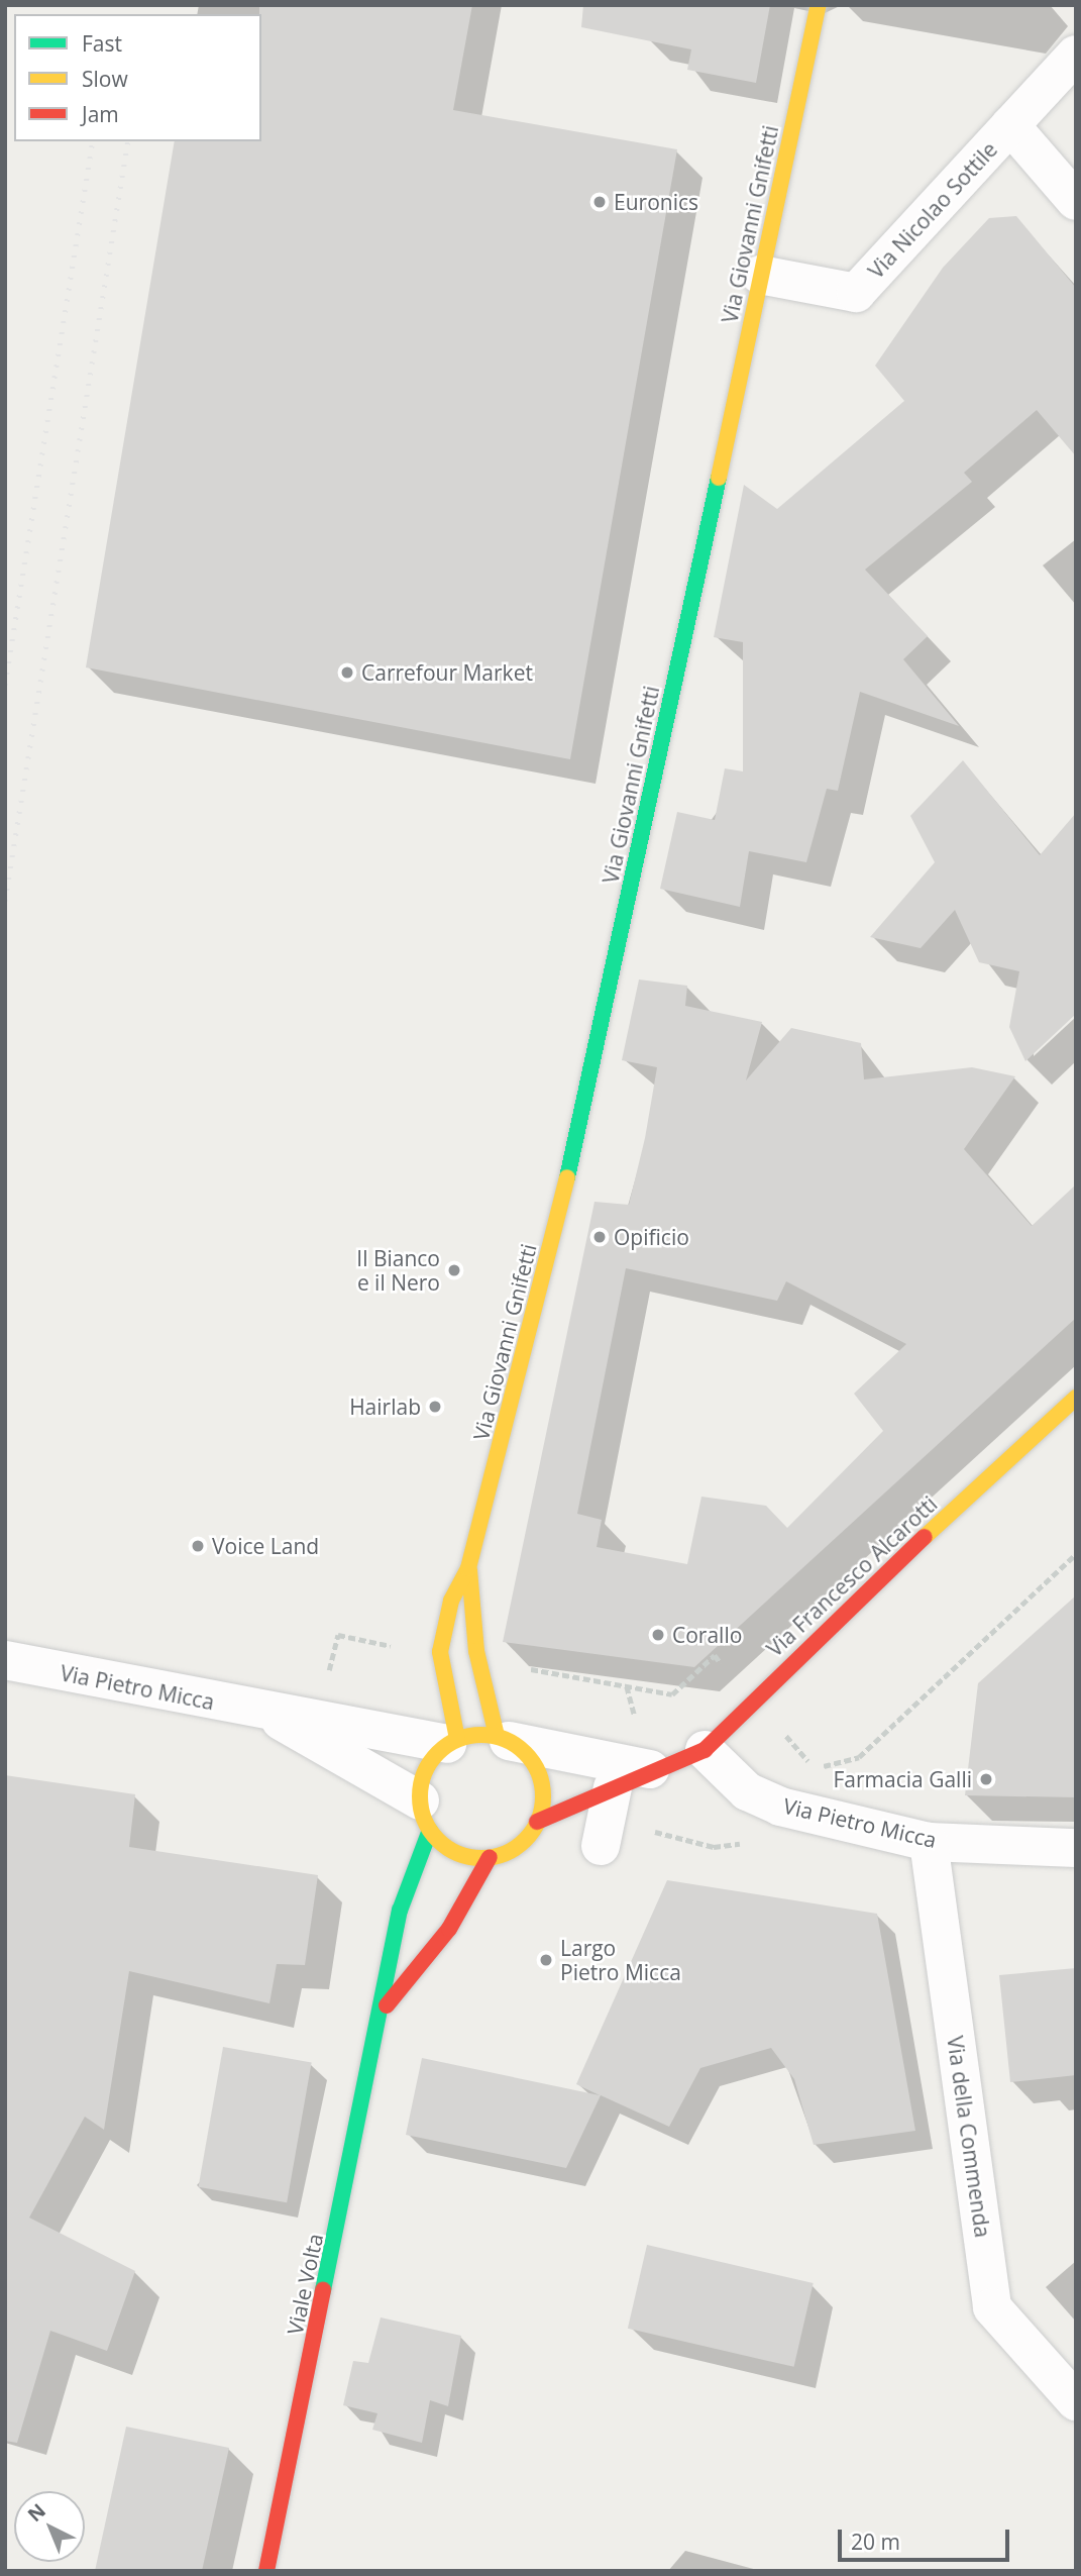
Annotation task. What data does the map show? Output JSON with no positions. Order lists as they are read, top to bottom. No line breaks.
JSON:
{"streets":{"street":["Via Nicolao Sottile","Via Giovanni Gnifetti","Via Francesco Alcarotti","Via Pietro Micca","Via della Commenda","Viale Volta"]},"crossings":[["Via Nicolao Sottile","Via Giovanni Gnifetti"],["Via Giovanni Gnifetti","Via Pietro Micca"],["Via Giovanni Gnifetti","Viale Volta"],["Via Francesco Alcarotti","Via Pietro Micca"],["Via Pietro Micca","Via della Commenda"],["Via Pietro Micca","Viale Volta"]],"places":["Euronics","Carrefour Market","Opificio","Il Bianco e il Nero","Hairlab","Voice Land","Corallo","Farmacia Galli","Largo Pietro Micca"],"legend":["Fast","Slow","Jam"],"scale_bar":"20 m","north":"top left"}
